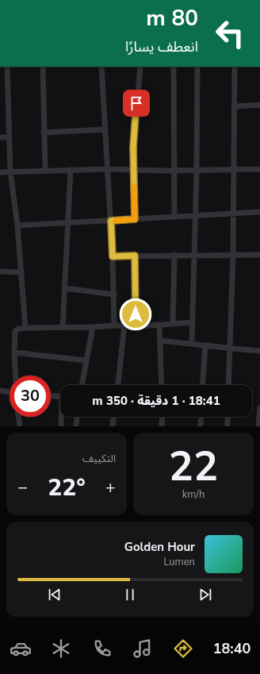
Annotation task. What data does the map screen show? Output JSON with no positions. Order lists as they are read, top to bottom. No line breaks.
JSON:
{"page":{"turn":["80 m","انعطف يسارًا"],"limit":"30","trip":"18:41 · 1 دقيقة · 350 m","tile":[["22","km/h"],"التكييف"],"heat":["−","22°","+"],"song":["Golden Hour","Lumen"],"tabs":"18:40"}}
